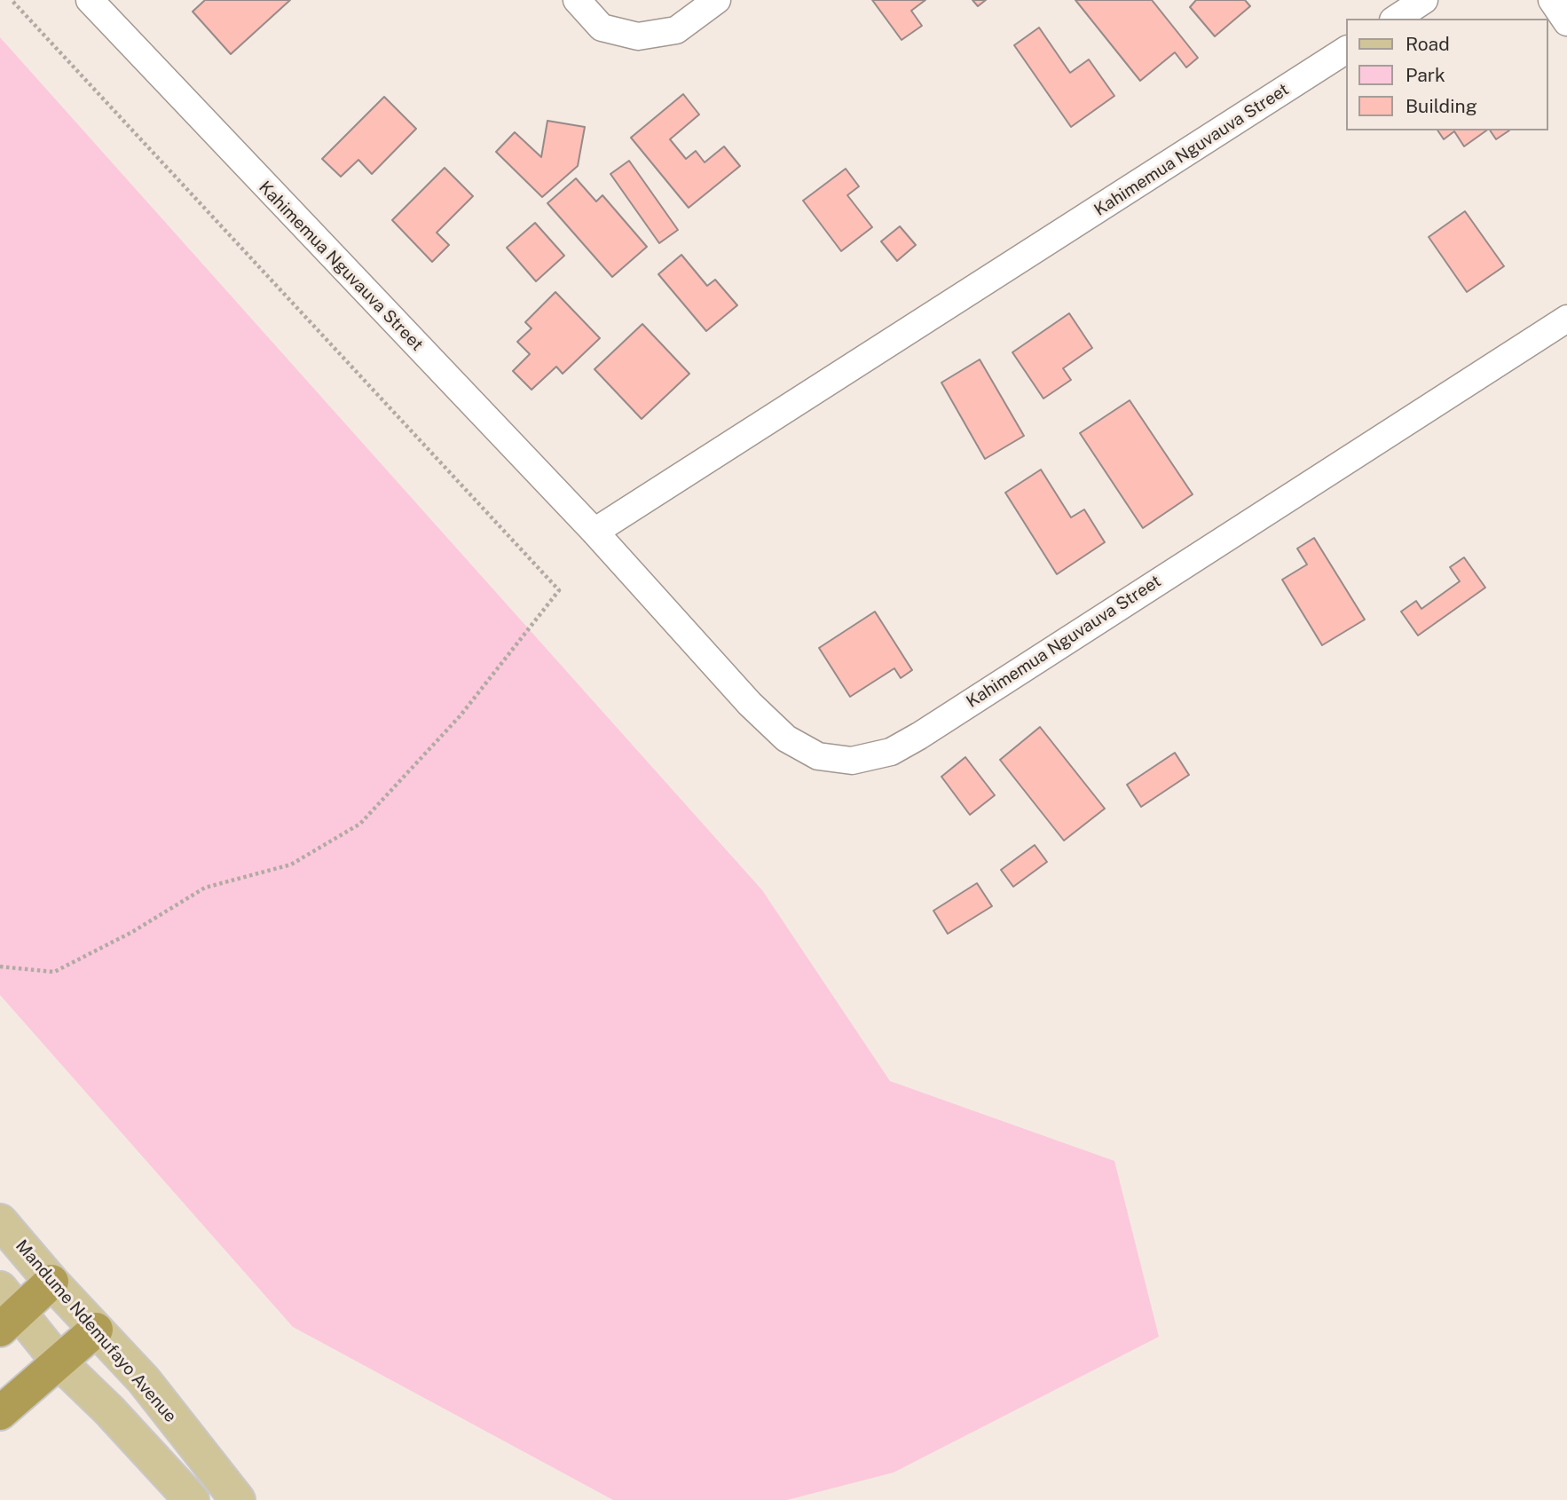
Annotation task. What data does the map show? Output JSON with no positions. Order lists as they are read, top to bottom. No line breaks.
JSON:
{"streets":{"main road":["Mandume Ndemufayo Avenue"],"street":["Kahimemua Nguvauva Street"]},"legend":["Road","Park","Building"]}
